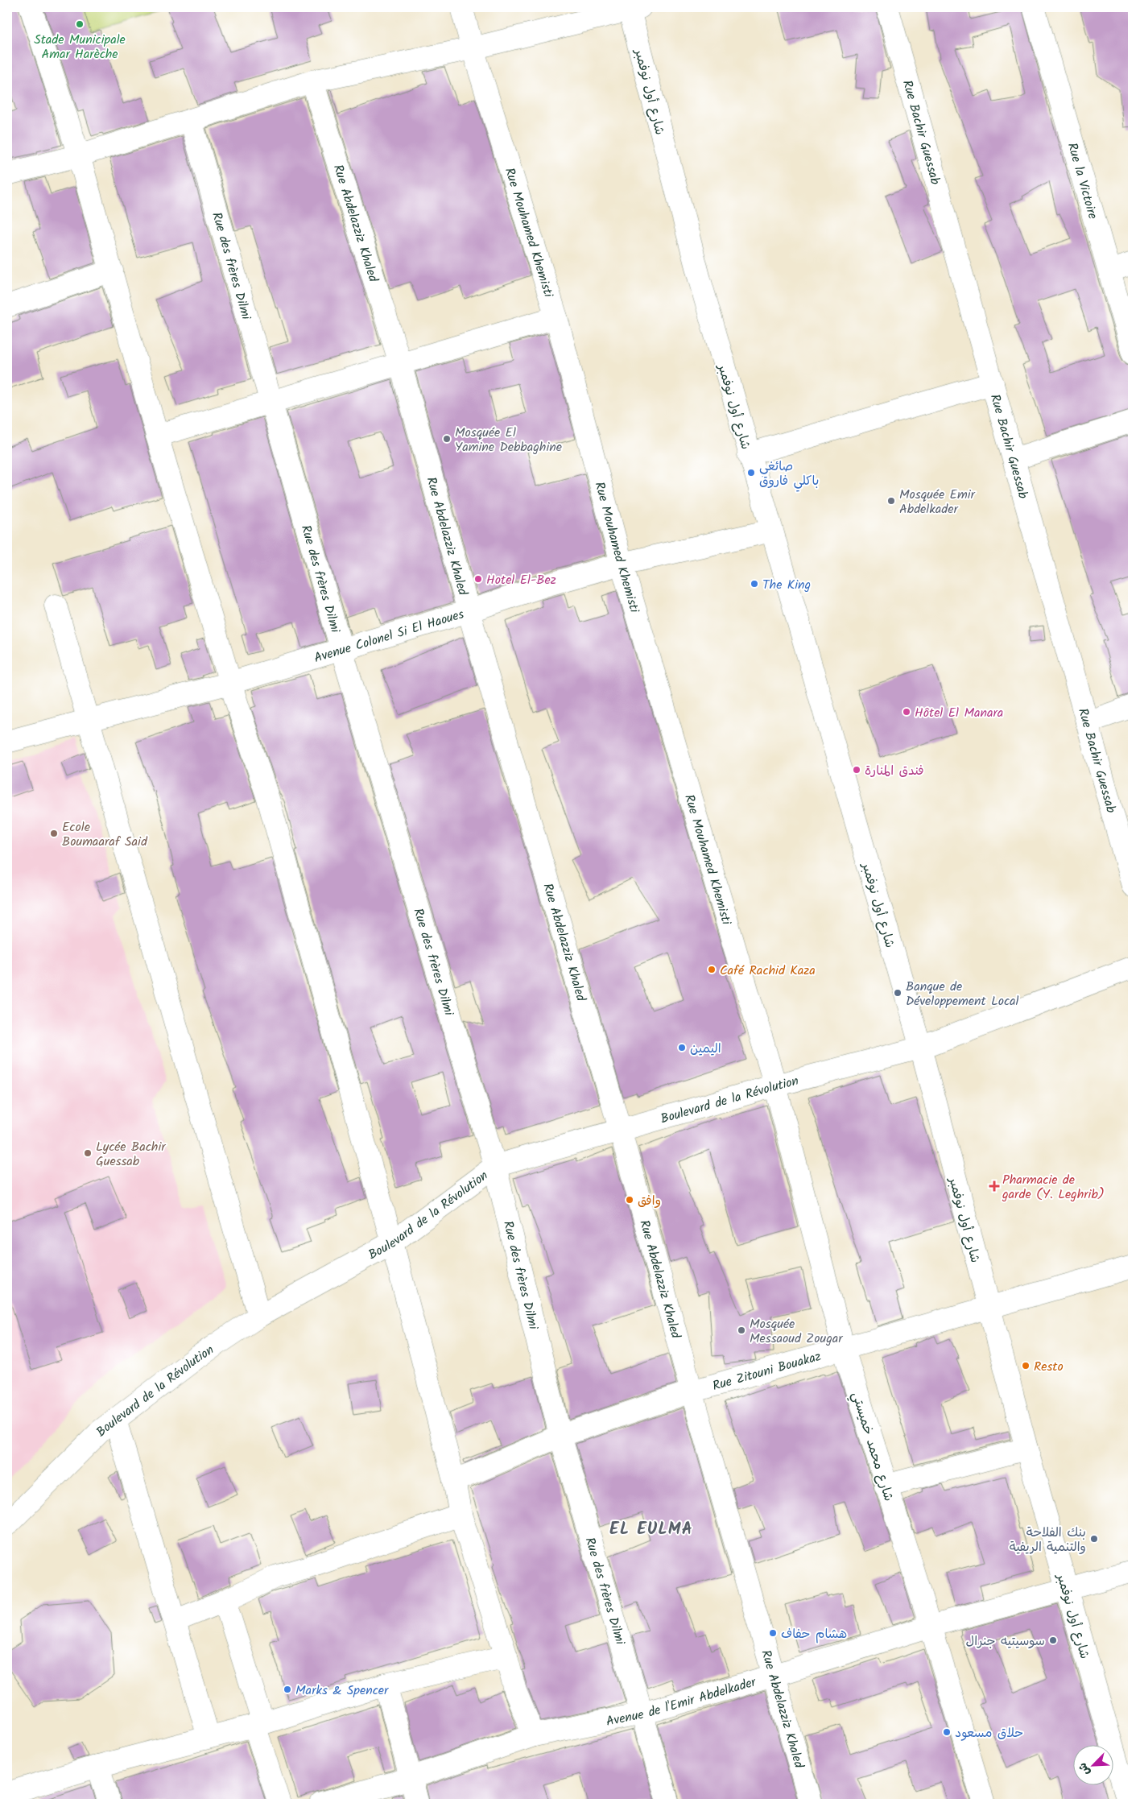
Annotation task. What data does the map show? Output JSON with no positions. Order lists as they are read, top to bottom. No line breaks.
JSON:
{"streets":{"street":["شارع أول نوفمبر","Rue Bachir Guessab","Rue la Victoire","Rue Abdelazziz Khaled","Rue Mouhamed Khemisti","Rue des frères Dilmi","Avenue Colonel Si El Haoues","Boulevard de la Révolution","Rue Zitouni Bouakaz","شارع محمد خميستي","Avenue de l'Emir Abdelkader"]},"crossings":[["شارع أول نوفمبر","Avenue Colonel Si El Haoues"],["شارع أول نوفمبر","Boulevard de la Révolution"],["شارع أول نوفمبر","Rue Zitouni Bouakaz"],["شارع أول نوفمبر","Avenue de l'Emir Abdelkader"],["Rue Abdelazziz Khaled","Avenue Colonel Si El Haoues"],["Rue Abdelazziz Khaled","Boulevard de la Révolution"],["Rue Abdelazziz Khaled","Rue Zitouni Bouakaz"],["Rue Abdelazziz Khaled","Avenue de l'Emir Abdelkader"],["Rue Mouhamed Khemisti","Avenue Colonel Si El Haoues"],["Rue Mouhamed Khemisti","Boulevard de la Révolution"],["Rue Mouhamed Khemisti","شارع محمد خميستي"],["Rue des frères Dilmi","Avenue Colonel Si El Haoues"],["Rue des frères Dilmi","Boulevard de la Révolution"],["Rue des frères Dilmi","Rue Zitouni Bouakaz"],["Rue des frères Dilmi","Avenue de l'Emir Abdelkader"],["Boulevard de la Révolution","شارع محمد خميستي"],["Rue Zitouni Bouakaz","شارع محمد خميستي"],["شارع محمد خميستي","Avenue de l'Emir Abdelkader"]],"districts":["EL EULMA"],"places":{"other":["Stade Municipale Amar Harèche","Mosquée El Yamine Debbaghine","صائغي باكلي فاروق","Mosquée Emir Abdelkader","Hotel El-Bez","The King","Hôtel El Manara","فندق المنارة","Ecole Boumaaraf Said","Café Rachid Kaza","Banque de Développement Local","اليمين","Lycée Bachir Guessab","وافق","Mosquée Messaoud Zougar","Resto","بنك الفلاحة والتنمية الريفية","هشام حفاف","سوسيتيه جنرال","Marks & Spencer","حلاق مسعود"],"health":["Pharmacie de garde (Y. Leghrib)"]},"north":"bottom left"}
